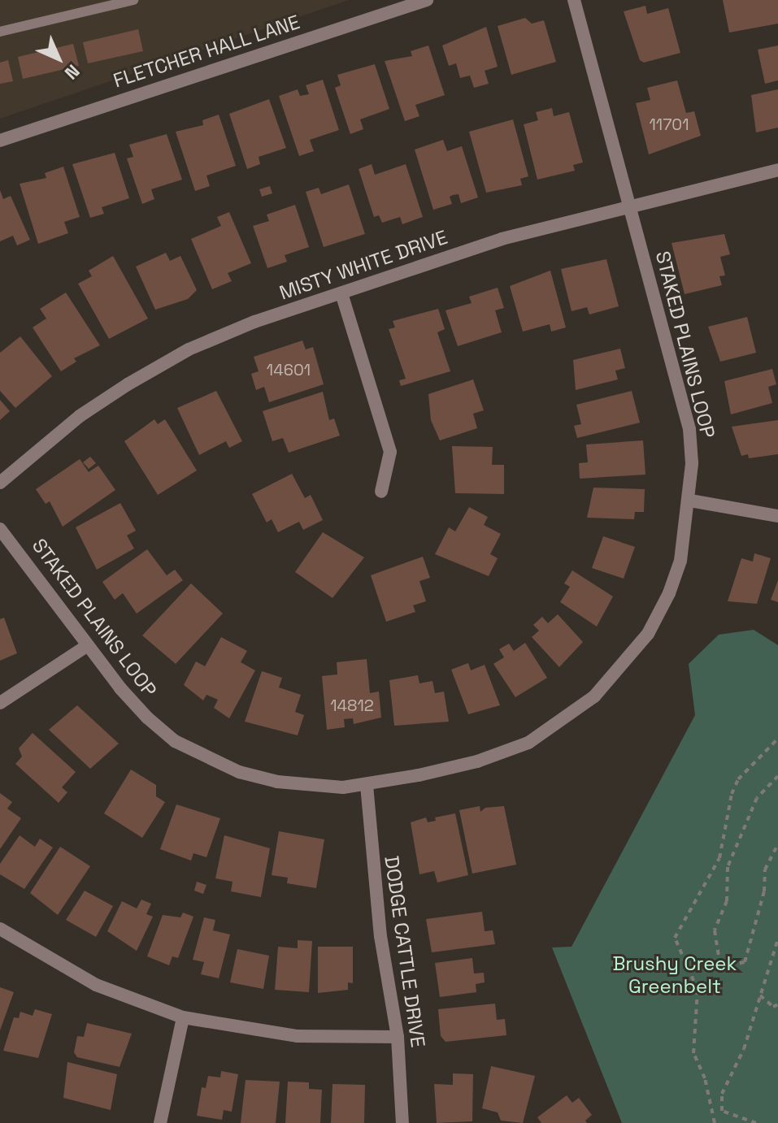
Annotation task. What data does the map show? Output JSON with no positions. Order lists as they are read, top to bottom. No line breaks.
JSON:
{"streets":{"street":["FLETCHER HALL LANE","MISTY WHITE DRIVE","STAKED PLAINS LOOP","DODGE CATTLE DRIVE"]},"crossings":[["MISTY WHITE DRIVE","STAKED PLAINS LOOP"],["STAKED PLAINS LOOP","DODGE CATTLE DRIVE"]],"parks":["Brushy Creek Greenbelt"],"house_numbers":["11701","14601","14812"],"north":"bottom right"}
